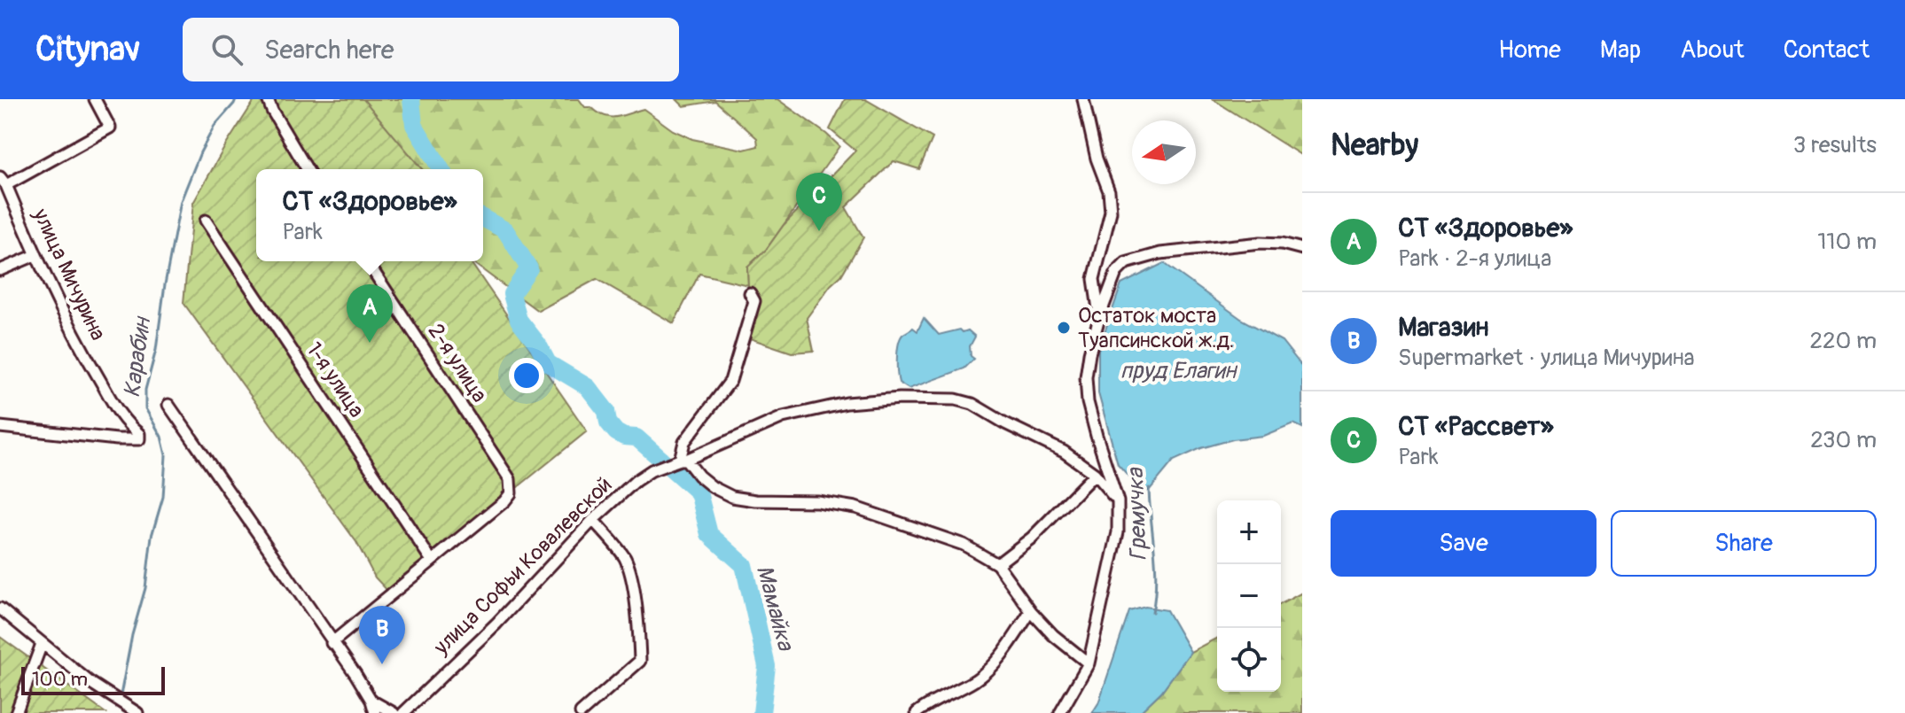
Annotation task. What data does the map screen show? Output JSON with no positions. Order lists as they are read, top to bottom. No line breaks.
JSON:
{"streets":{"street":["улица Мичурина","2-я улица","1-я улица","улица Софьи Ковалевской"]},"crossings":[["2-я улица","1-я улица"]],"water":["Карабин","пруд Елагин","Гремучка","Мамайка"],"places":["Остаток моста Туапсинской ж.д."],"scale_bar":"100 m","north":"left","page":{"header":"Citynav","search":"Search here","nav":["Home","Map","About","Contact"],"heading":["Nearby","3 results"],"popup":["СТ «Здоровье»","Park"],"pins":["C","A","B"],"list":[{"mark":"A","name":"СТ «Здоровье»","note":"Park · 2-я улица","value":"110 m"},{"mark":"B","name":"Магазин","note":"Supermarket · улица Мичурина","value":"220 m"},{"mark":"C","name":"СТ «Рассвет»","note":"Park","value":"230 m"}],"buttons":["Save","Share"],"map_buttons":["+","−"],"scale":"100 m"}}
